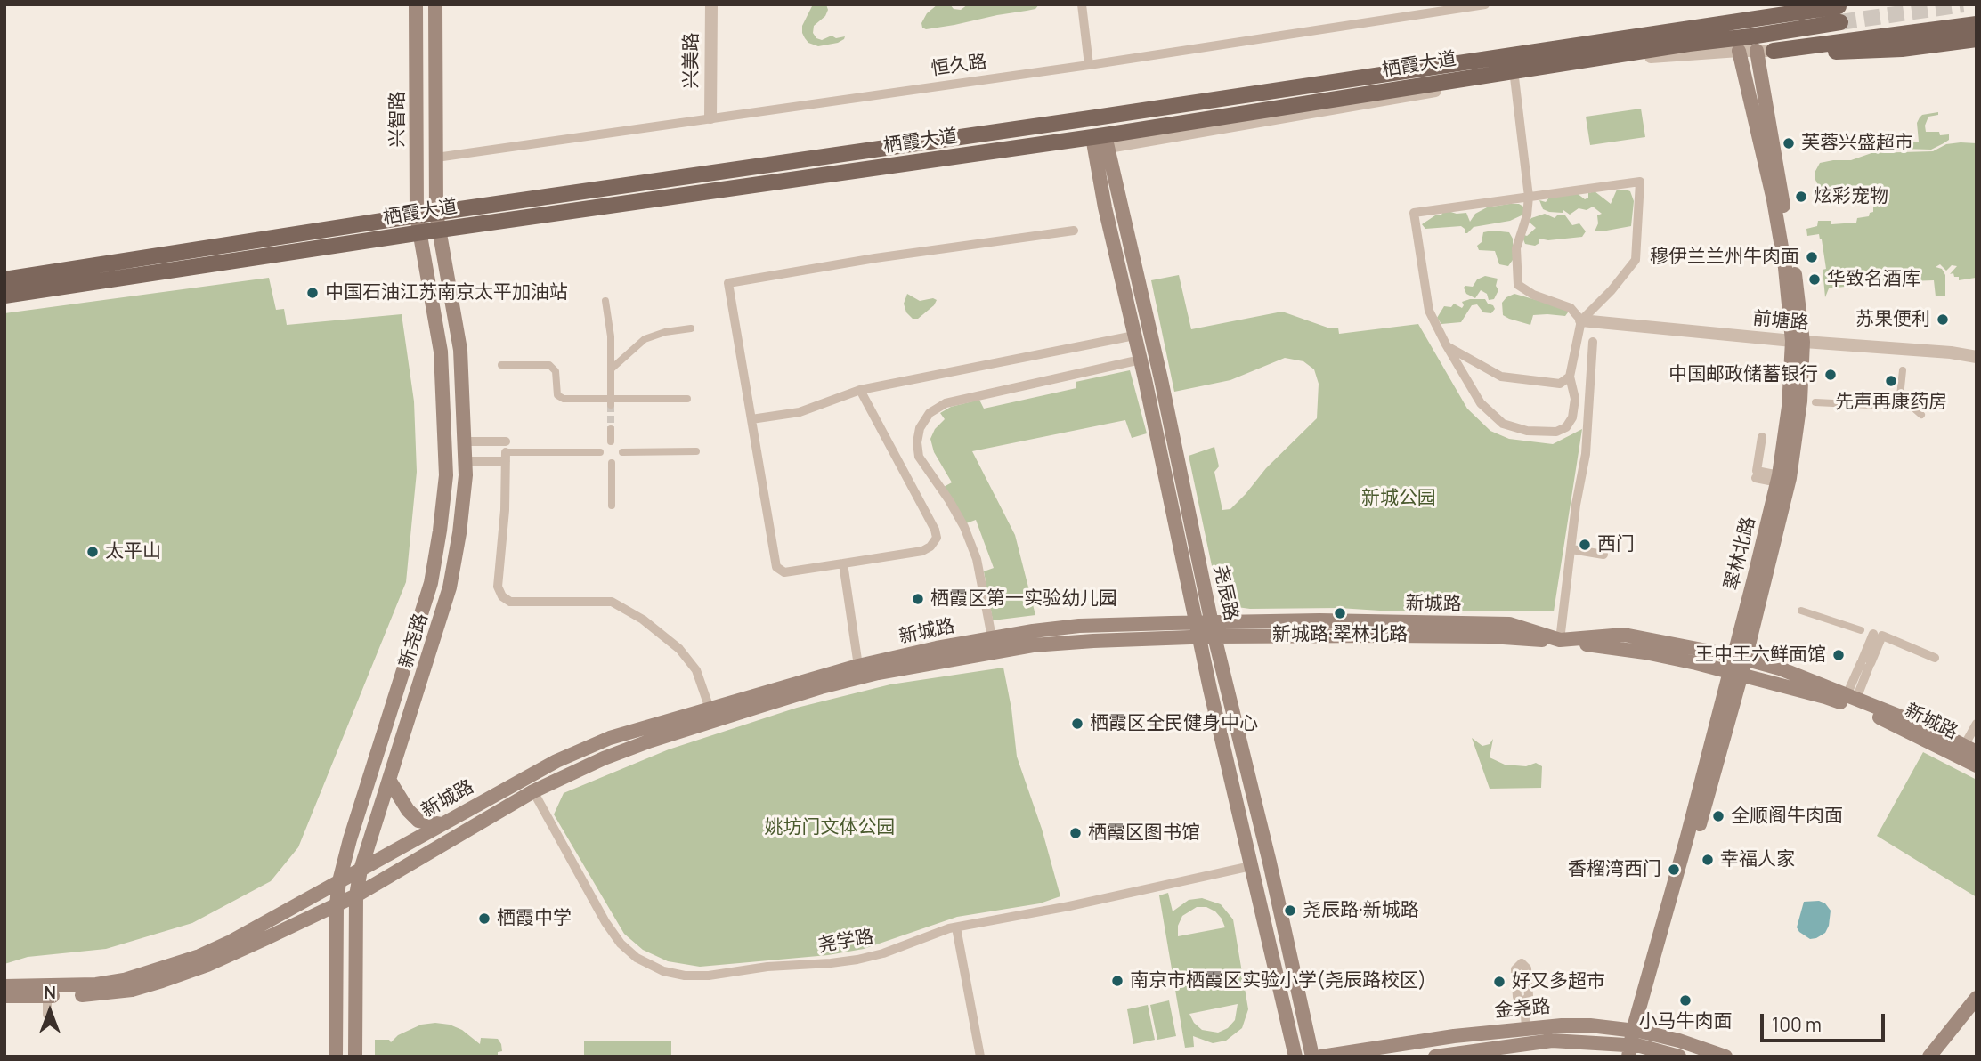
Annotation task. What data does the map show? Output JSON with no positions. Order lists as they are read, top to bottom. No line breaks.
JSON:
{"streets":{"main road":["栖霞大道","兴智路","翠林北路","尧辰路","新城路","新尧路","金尧路"],"street":["兴美路","恒久路","前塘路","尧学路"]},"crossings":[["兴美路","恒久路"],["栖霞大道","兴智路"],["栖霞大道","尧辰路"],["栖霞大道","新尧路"],["恒久路","兴智路"],["兴智路","新尧路"],["前塘路","翠林北路"],["翠林北路","新城路"],["翠林北路","金尧路"],["尧辰路","新城路"],["尧辰路","尧学路"],["新城路","新尧路"],["新城路","尧学路"]],"parks":["新城公园","姚坊门文体公园"],"places":["芙蓉兴盛超市","炫彩宠物","穆伊兰兰州牛肉面","华致名酒库","中国石油江苏南京太平加油站","苏果便利","中国邮政储蓄银行","先声再康药房","西门","太平山","栖霞区第一实验幼儿园","新城路·翠林北路","王中王六鲜面馆","栖霞区全民健身中心","全顺阁牛肉面","栖霞区图书馆","幸福人家","香榴湾西门","尧辰路·新城路","栖霞中学","南京市栖霞区实验小学(尧辰路校区)","好又多超市","小马牛肉面"],"scale_bar":"100 m","north":"top"}
